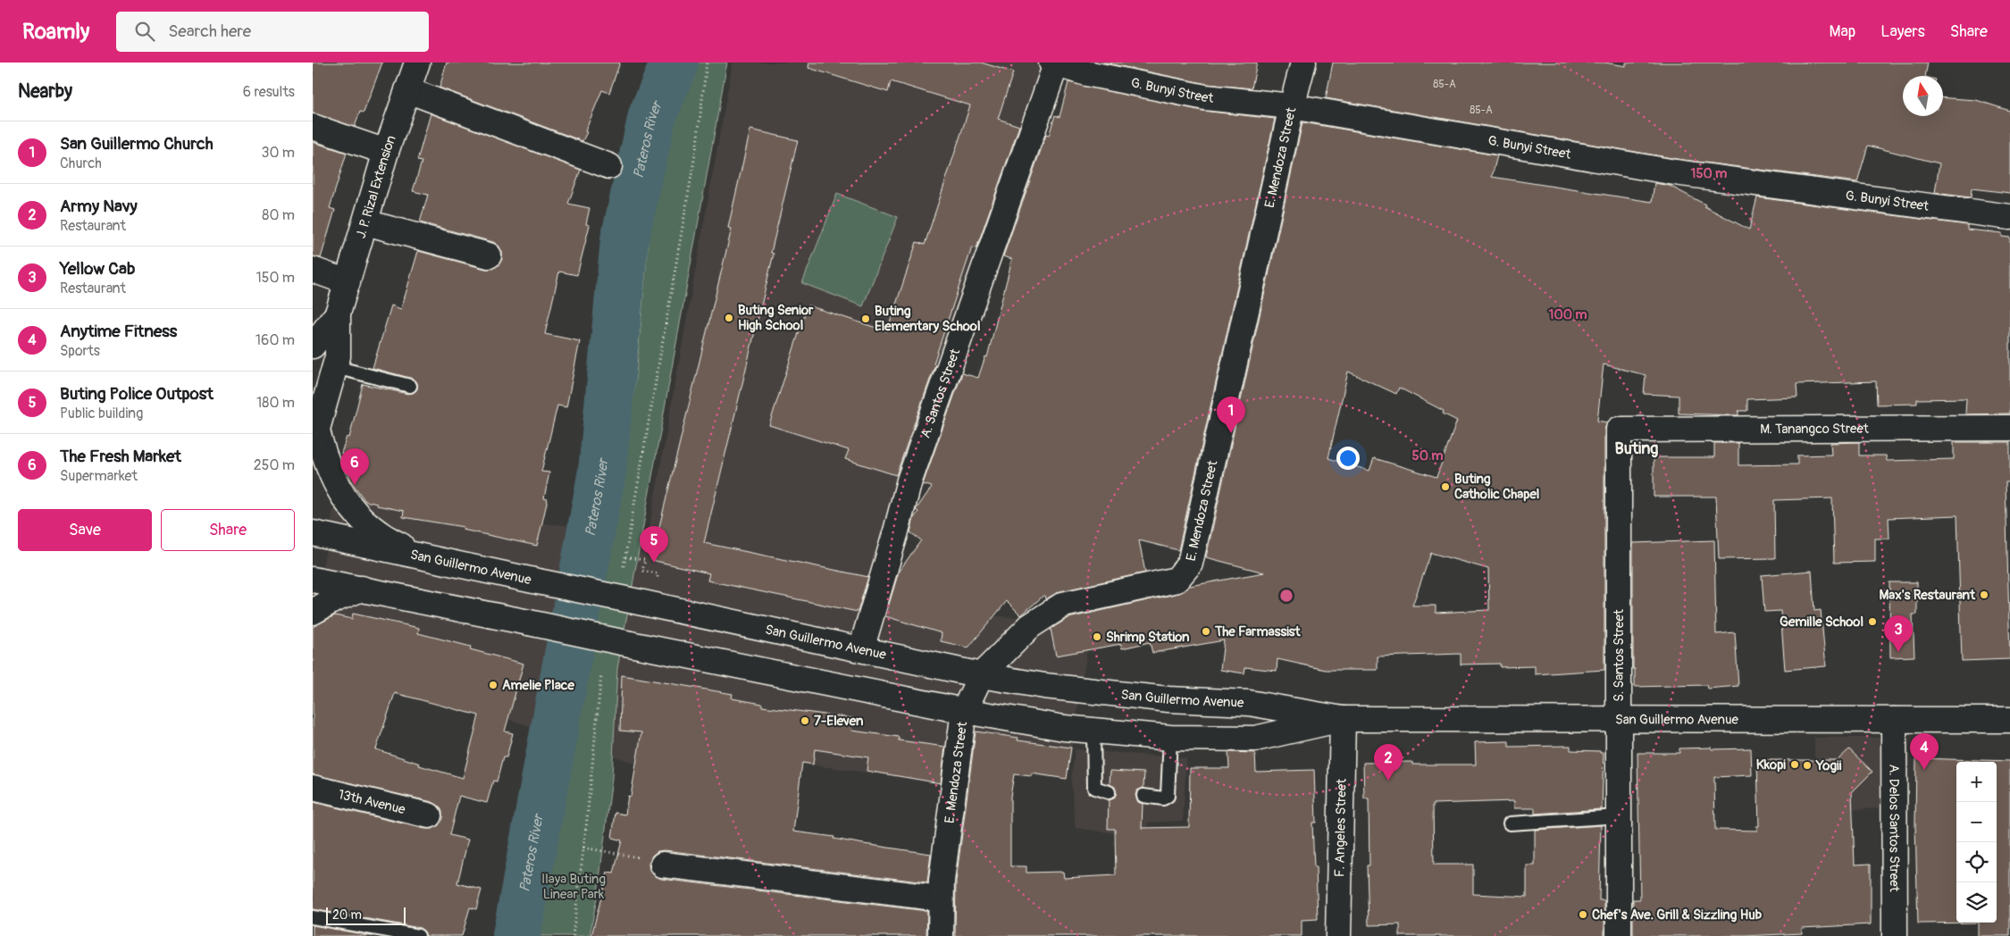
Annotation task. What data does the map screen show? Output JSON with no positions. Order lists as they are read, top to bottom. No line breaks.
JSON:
{"streets":{"street":["G. Bunyi Street","E. Mendoza Street","J. P. Rizal Extension","A. Santos Street","M. Tanangco Street","San Guillermo Avenue","S. Santos Street","13th Avenue","F. Angeles Street","A. Delos Santos Street"]},"crossings":[["G. Bunyi Street","E. Mendoza Street"],["G. Bunyi Street","A. Santos Street"],["E. Mendoza Street","San Guillermo Avenue"],["A. Santos Street","San Guillermo Avenue"],["M. Tanangco Street","S. Santos Street"],["San Guillermo Avenue","S. Santos Street"],["San Guillermo Avenue","F. Angeles Street"],["San Guillermo Avenue","A. Delos Santos Street"]],"districts":["Buting"],"water":["Pateros River"],"parks":["Ilaya Buting Linear Park"],"places":["Buting Senior High School","Buting Elementary School","Buting Catholic Chapel","Max's Restaurant","Gemille School","The Farmassist","Shrimp Station","Amelie Place","7-Eleven","Kkopi","Yogii","Chef's Ave. Grill & Sizzling Hub"],"house_numbers":["85-A","85-A"],"scale_bar":"20 m","north":"top","page":{"header":"Roamly","search":"Search here","nav":["Map","Layers","Share"],"heading":["Nearby","6 results"],"list":[{"mark":"1","name":"San Guillermo Church","note":"Church","value":"30 m"},{"mark":"2","name":"Army Navy","note":"Restaurant","value":"80 m"},{"mark":"3","name":"Yellow Cab","note":"Restaurant","value":"150 m"},{"mark":"4","name":"Anytime Fitness","note":"Sports","value":"160 m"},{"mark":"5","name":"Buting Police Outpost","note":"Public building","value":"180 m"},{"mark":"6","name":"The Fresh Market","note":"Supermarket","value":"250 m"}],"pins":["1","6","5","3","4","2"],"buttons":["Save","Share"],"map_buttons":["+","−"],"scale":"20 m"},"rings":["150 m","100 m","50 m"]}
